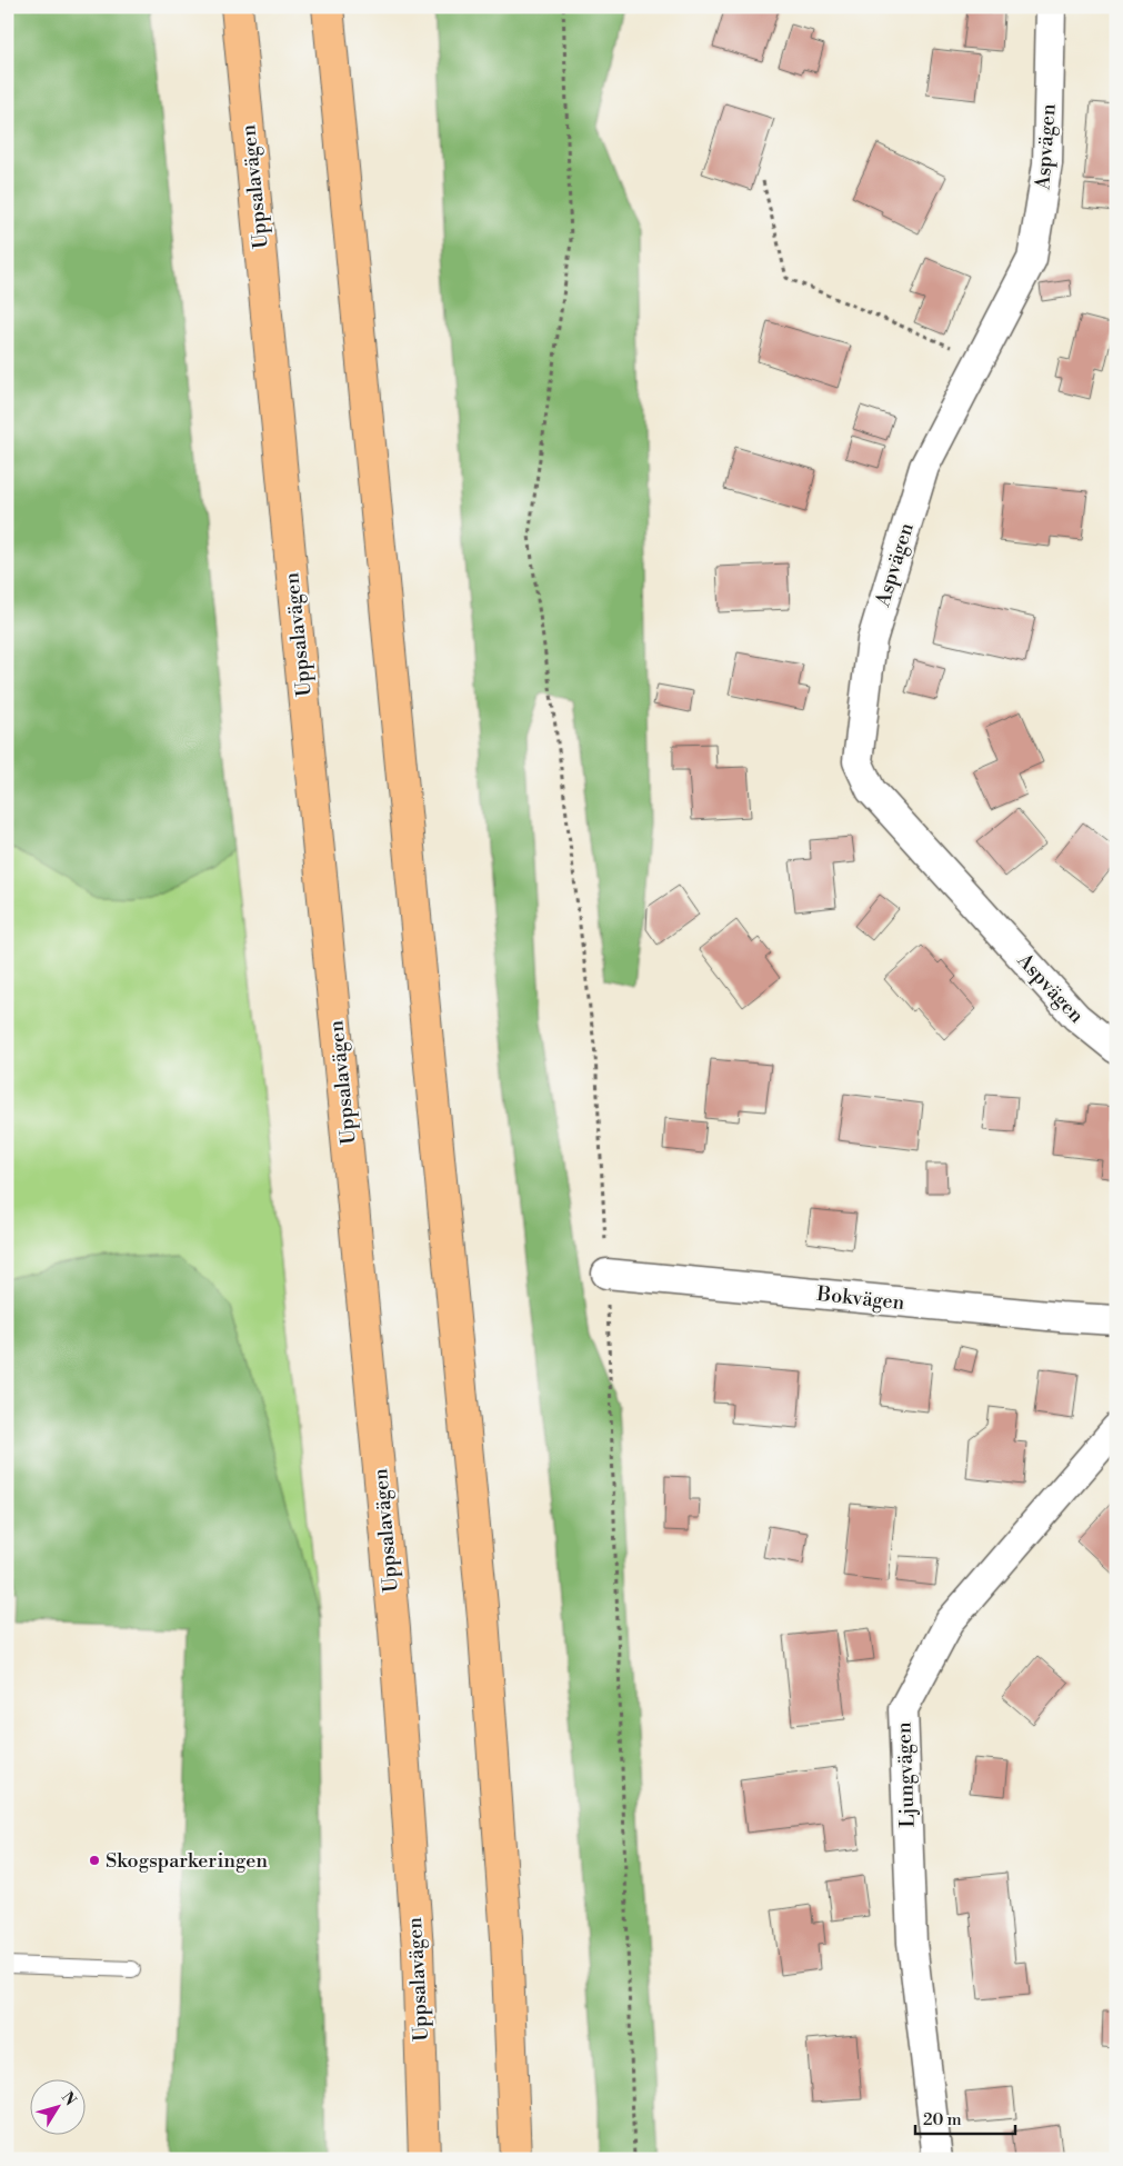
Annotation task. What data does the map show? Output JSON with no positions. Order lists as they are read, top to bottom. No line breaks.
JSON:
{"streets":{"highway":["Uppsalavägen"],"street":["Aspvägen","Bokvägen","Ljungvägen"]},"places":["Skogsparkeringen"],"scale_bar":"20 m","north":"top right"}
